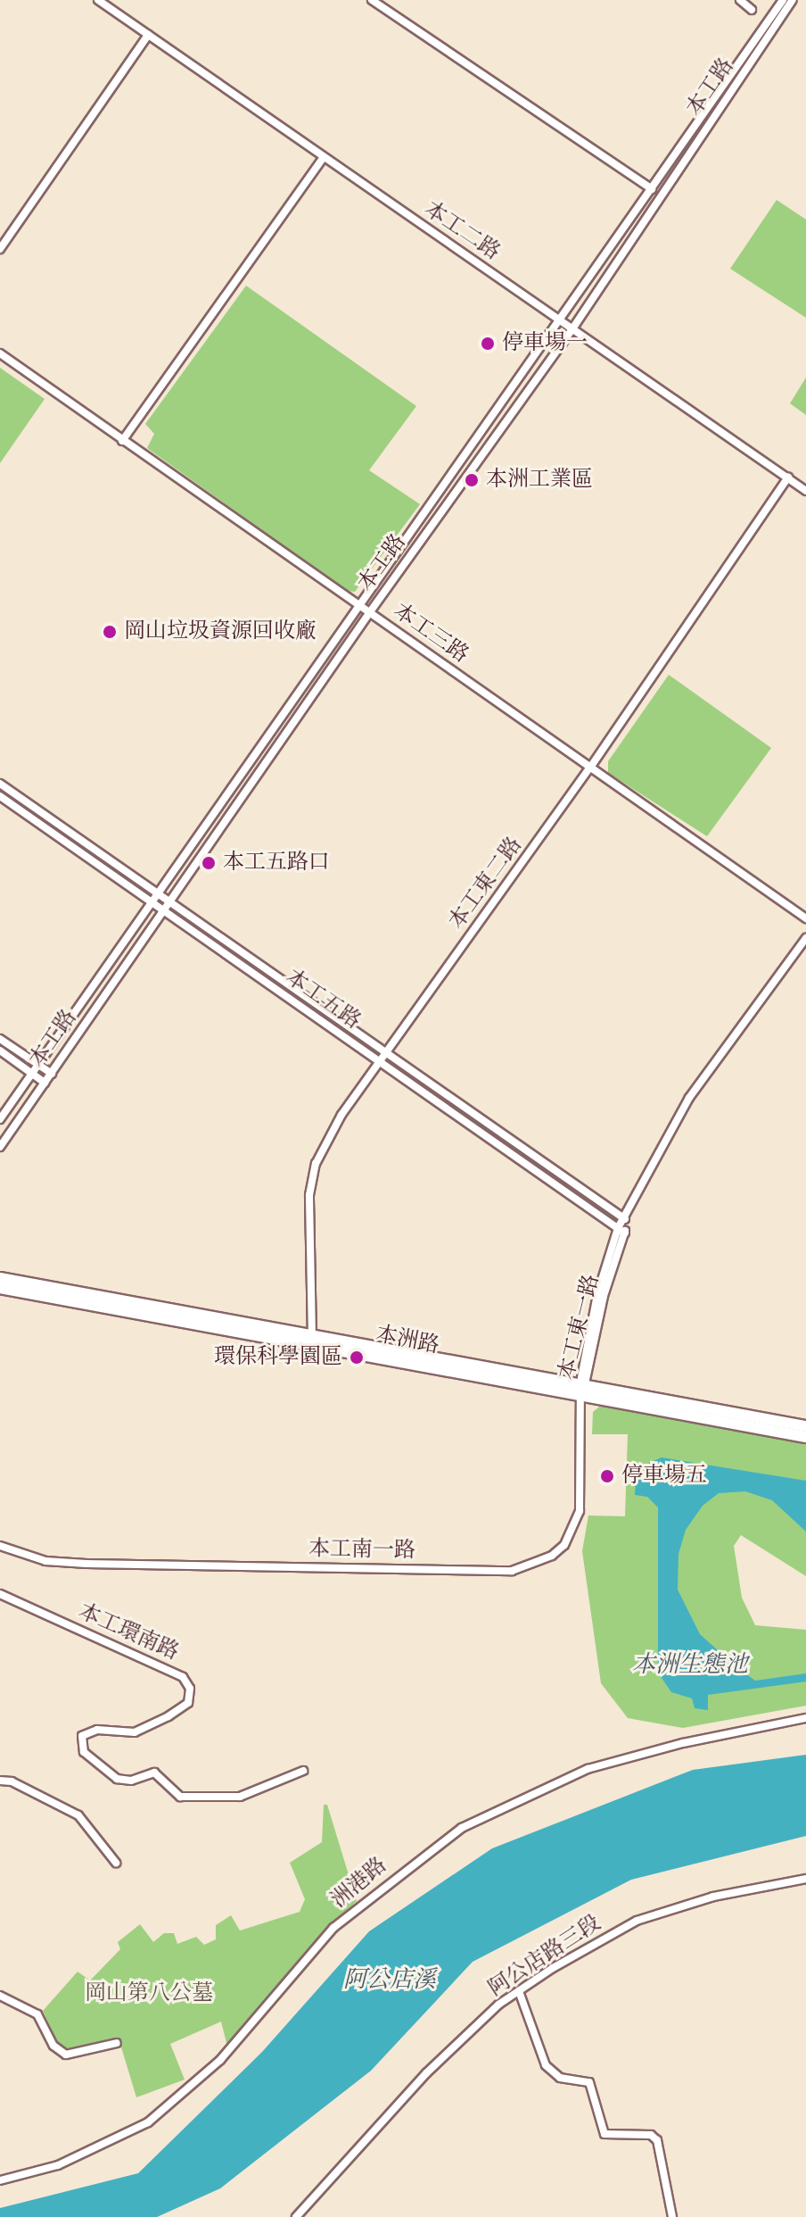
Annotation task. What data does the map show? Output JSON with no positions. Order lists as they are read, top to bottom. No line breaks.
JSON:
{"streets":{"main road":["本洲路"],"street":["本工路","本工二路","本工三路","本工東二路","本工五路","本工東一路","本工南一路","本工環南路","洲港路","阿公店路三段"]},"crossings":[["本工路","本工二路"],["本工路","本工三路"],["本工路","本工五路"],["本工二路","本工東二路"],["本工三路","本工東二路"],["本工東二路","本工五路"],["本工東二路","本洲路"],["本工五路","本工東一路"],["本工東一路","本洲路"],["本工東一路","本工南一路"],["本洲路","本工南一路"]],"water":["本洲生態池","阿公店溪"],"parks":["岡山第八公墓"],"places":["停車場一","本洲工業區","岡山垃圾資源回收廠","本工五路口","環保科學園區","停車場五"]}
